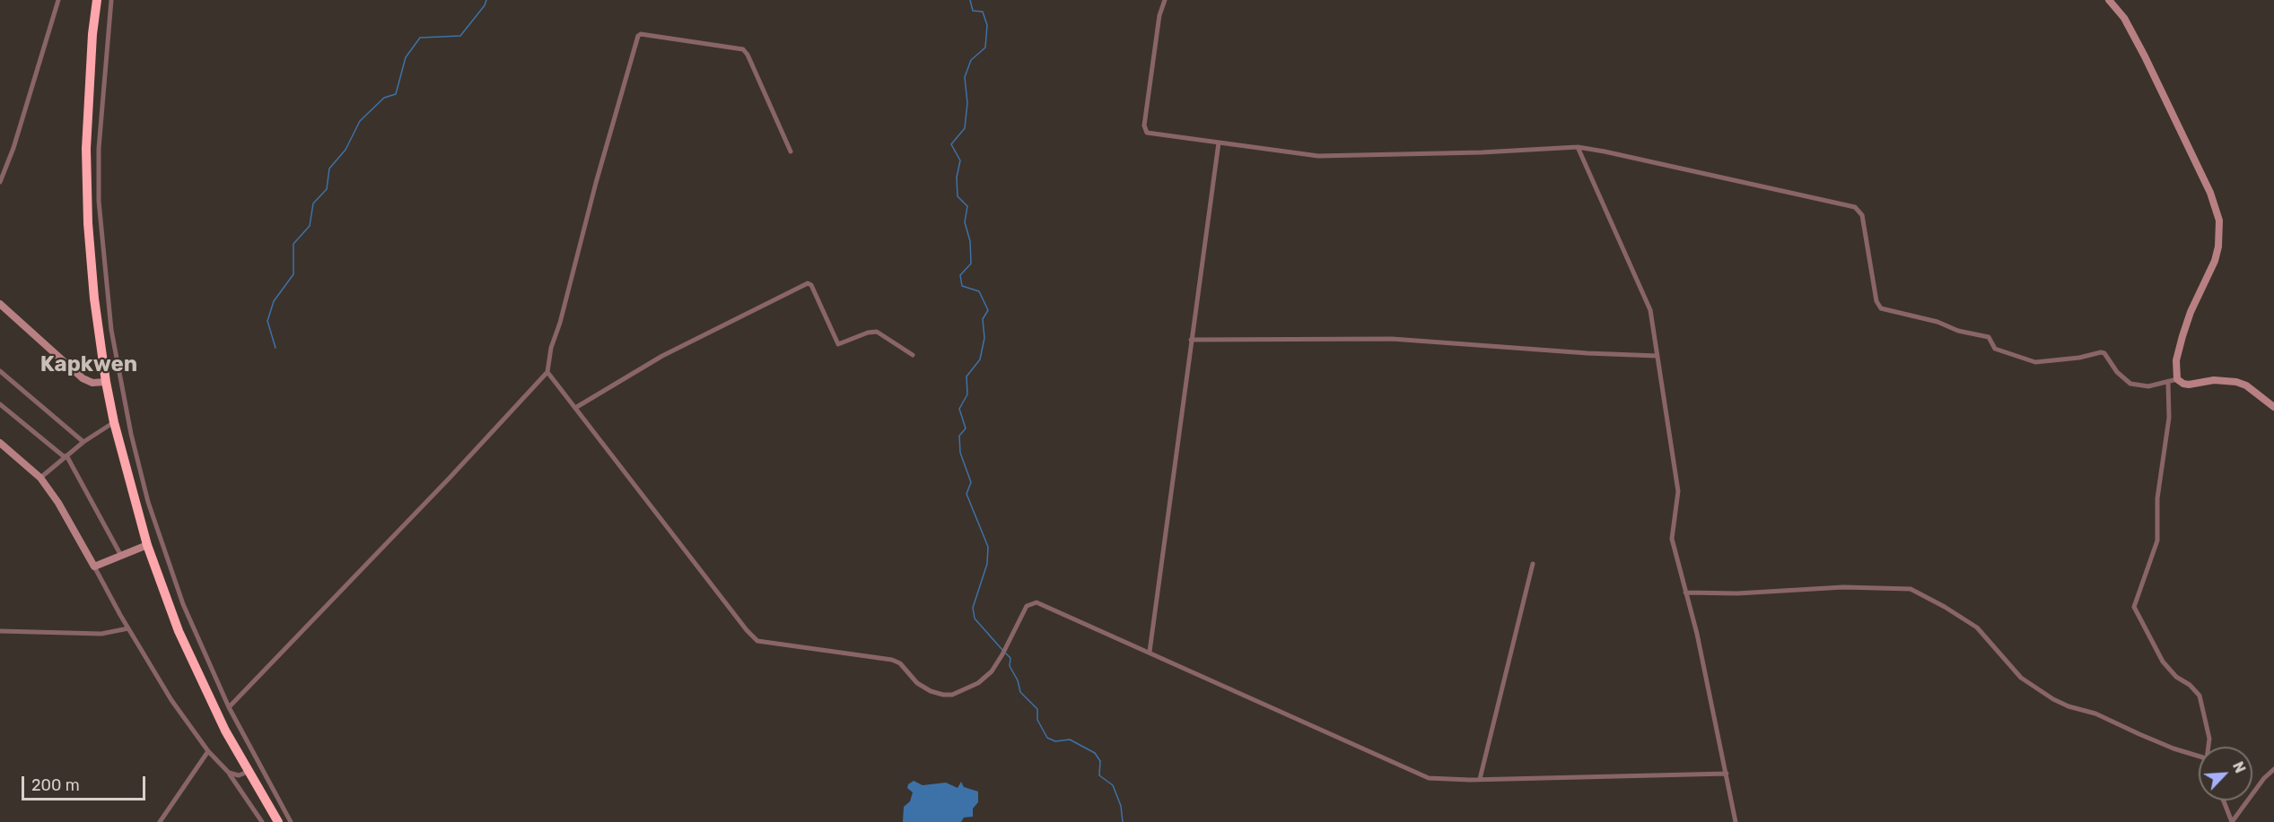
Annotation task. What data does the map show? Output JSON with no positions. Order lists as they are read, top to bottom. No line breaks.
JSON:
{"districts":["Kapkwen"],"scale_bar":"200 m","north":"top right"}
